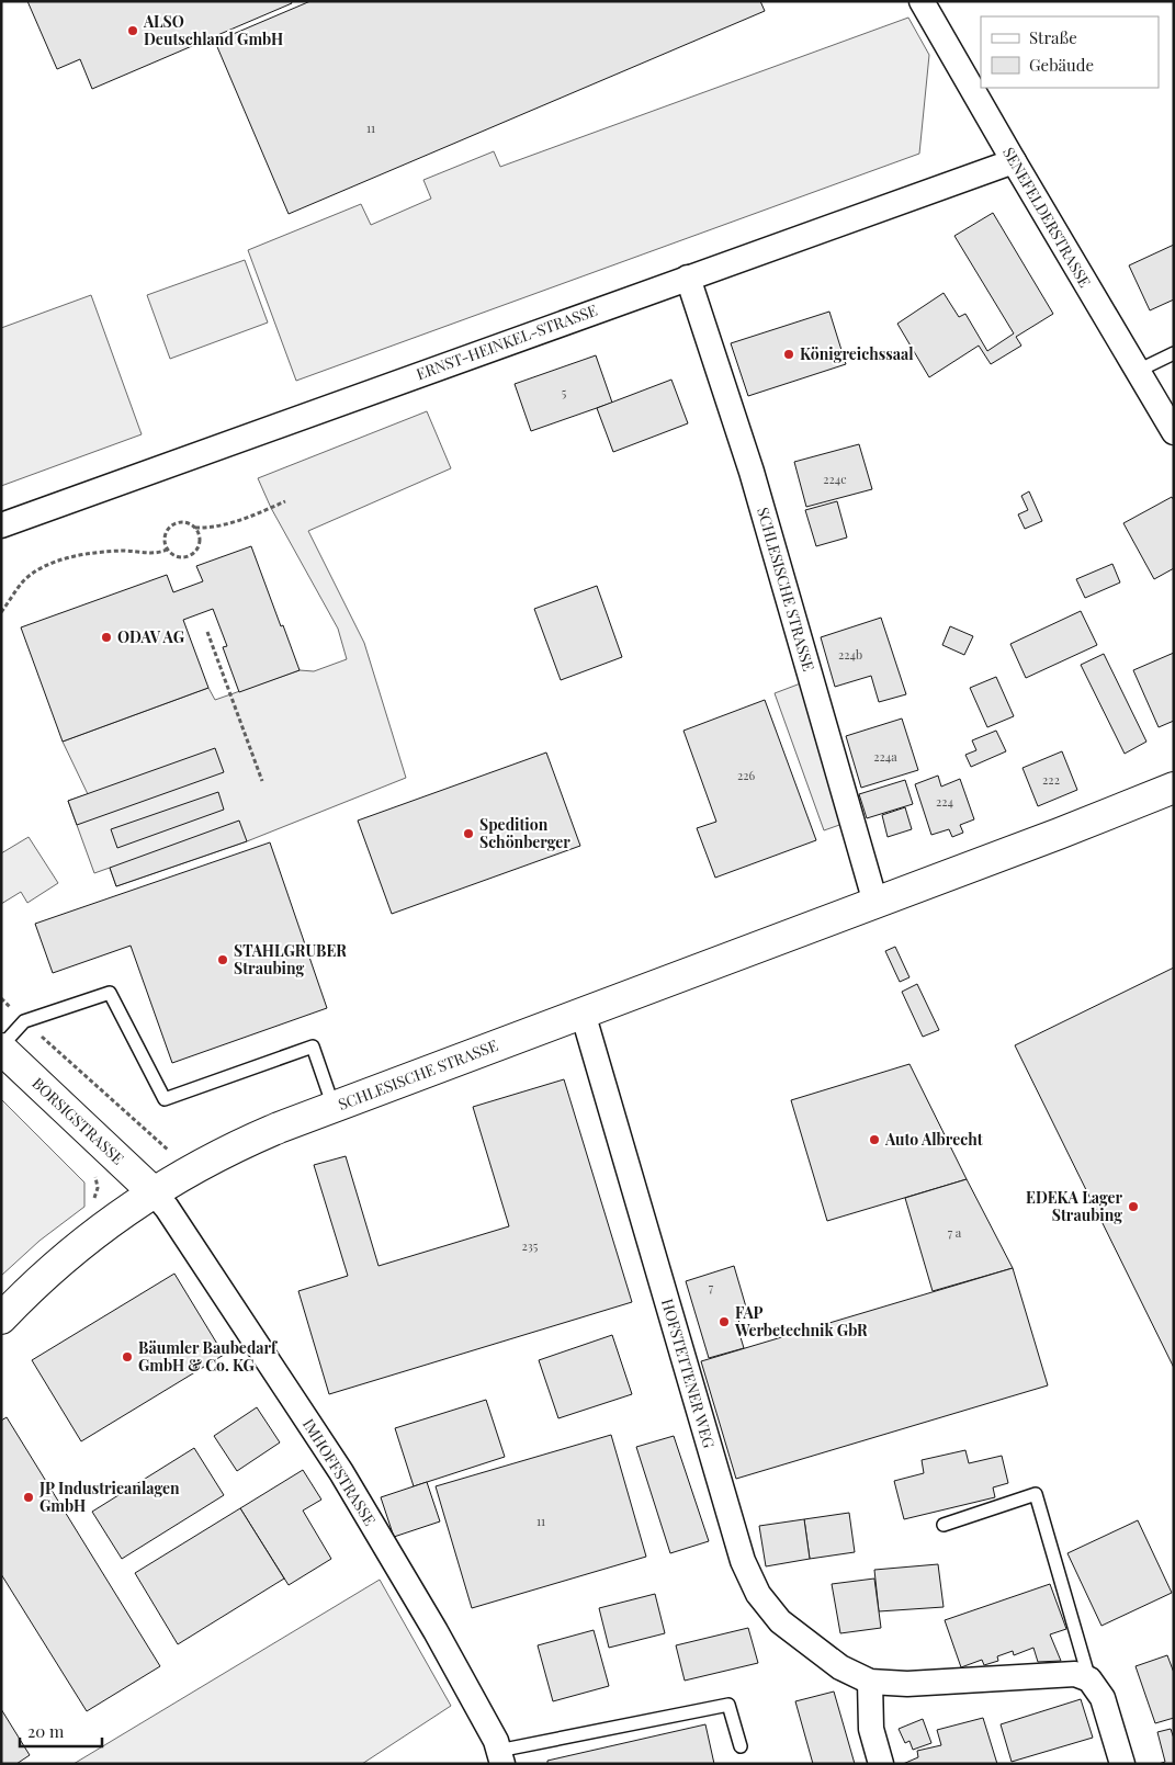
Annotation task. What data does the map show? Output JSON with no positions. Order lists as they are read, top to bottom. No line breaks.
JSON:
{"streets":{"street":["SENEFELDERSTRASSE","ERNST-HEINKEL-STRASSE","SCHLESISCHE STRASSE","BORSIGSTRASSE","HOFSTETTENER WEG","IMHOFFSTRASSE"]},"crossings":[["SENEFELDERSTRASSE","ERNST-HEINKEL-STRASSE"],["ERNST-HEINKEL-STRASSE","SCHLESISCHE STRASSE"],["SCHLESISCHE STRASSE","BORSIGSTRASSE"],["SCHLESISCHE STRASSE","HOFSTETTENER WEG"],["SCHLESISCHE STRASSE","IMHOFFSTRASSE"],["BORSIGSTRASSE","IMHOFFSTRASSE"]],"places":["ALSO Deutschland GmbH","Königreichssaal","ODAV AG","Spedition Schönberger","STAHLGRUBER Straubing","Auto Albrecht","EDEKA Lager Straubing","FAP Werbetechnik GbR","Bäumler Baubedarf GmbH & Co. KG","JP Industrieanlagen GmbH"],"house_numbers":["11","5","224c","224b","224a","226","222","224","7 a","235","7","11"],"legend":["Straße","Gebäude"],"scale_bar":"20 m"}
